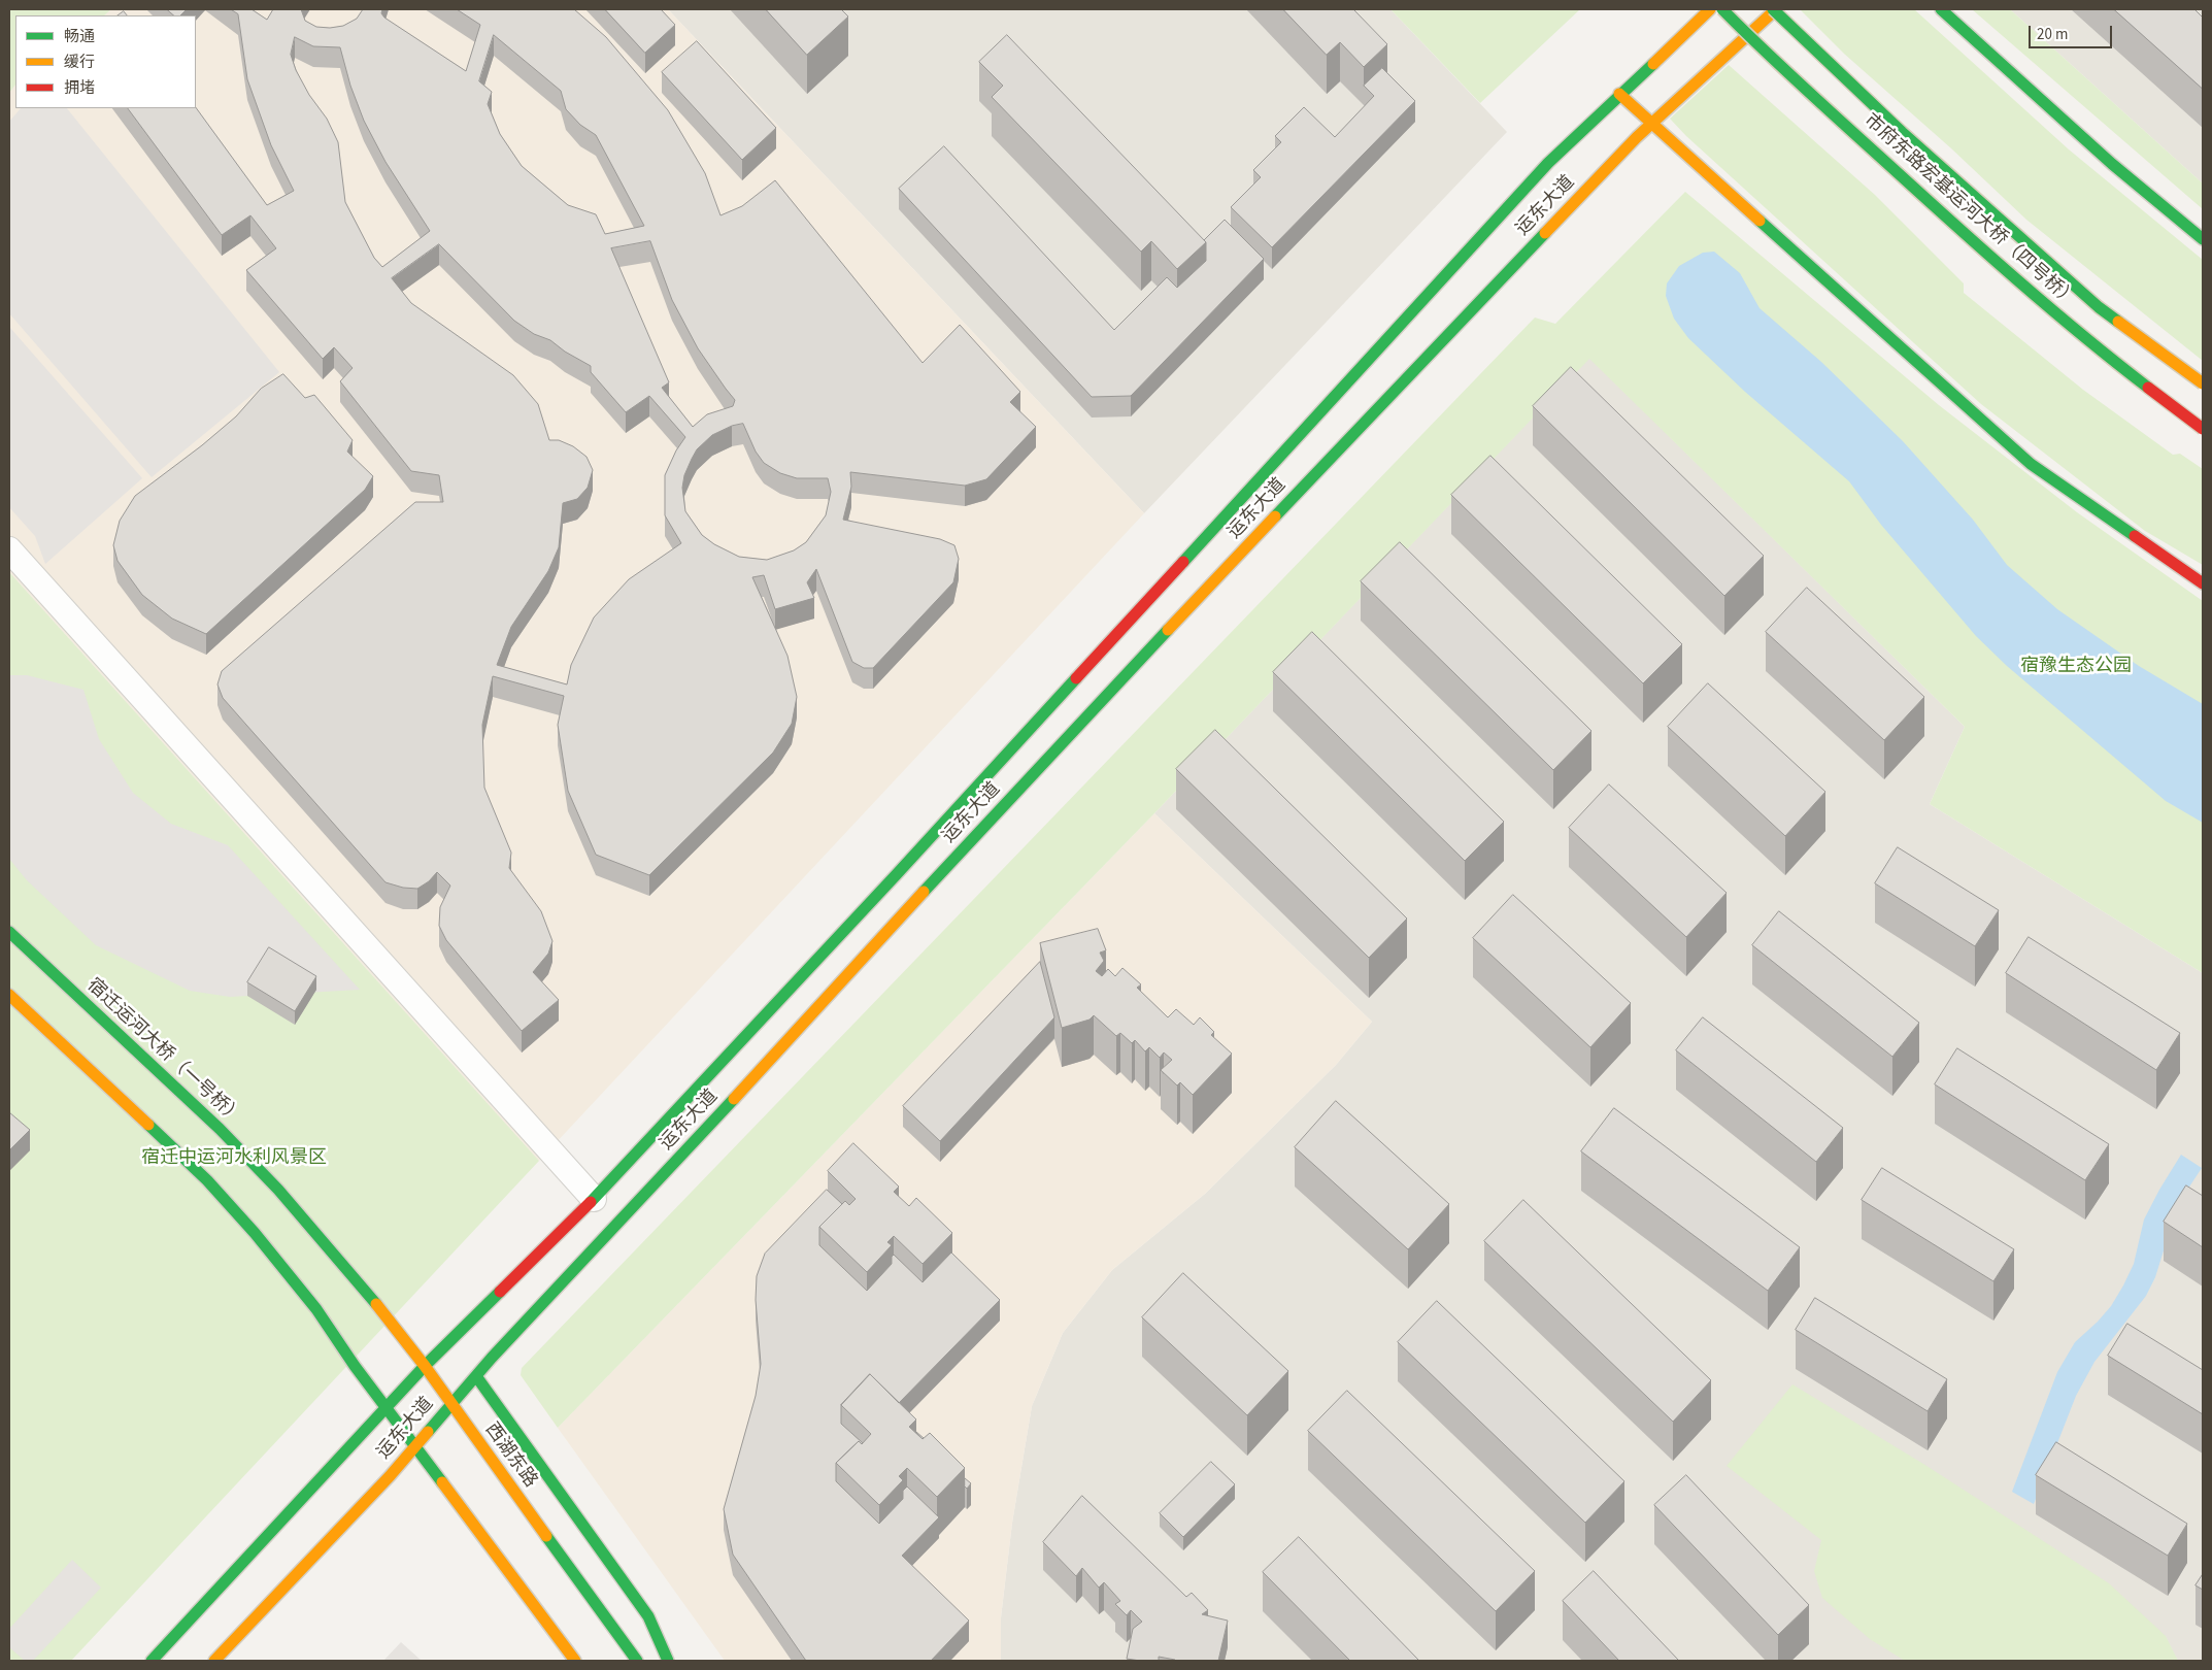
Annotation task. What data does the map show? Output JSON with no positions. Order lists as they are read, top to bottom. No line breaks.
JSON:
{"streets":{"main road":["运东大道","市府东路宏基运河大桥（四号桥）","宿迁运河大桥（一号桥）","西湖东路"]},"crossings":[["运东大道","市府东路宏基运河大桥（四号桥）"],["运东大道","西湖东路"],["宿迁运河大桥（一号桥）","西湖东路"]],"parks":["宿豫生态公园","宿迁中运河水利风景区"],"legend":["畅通","缓行","拥堵"],"scale_bar":"20 m"}
